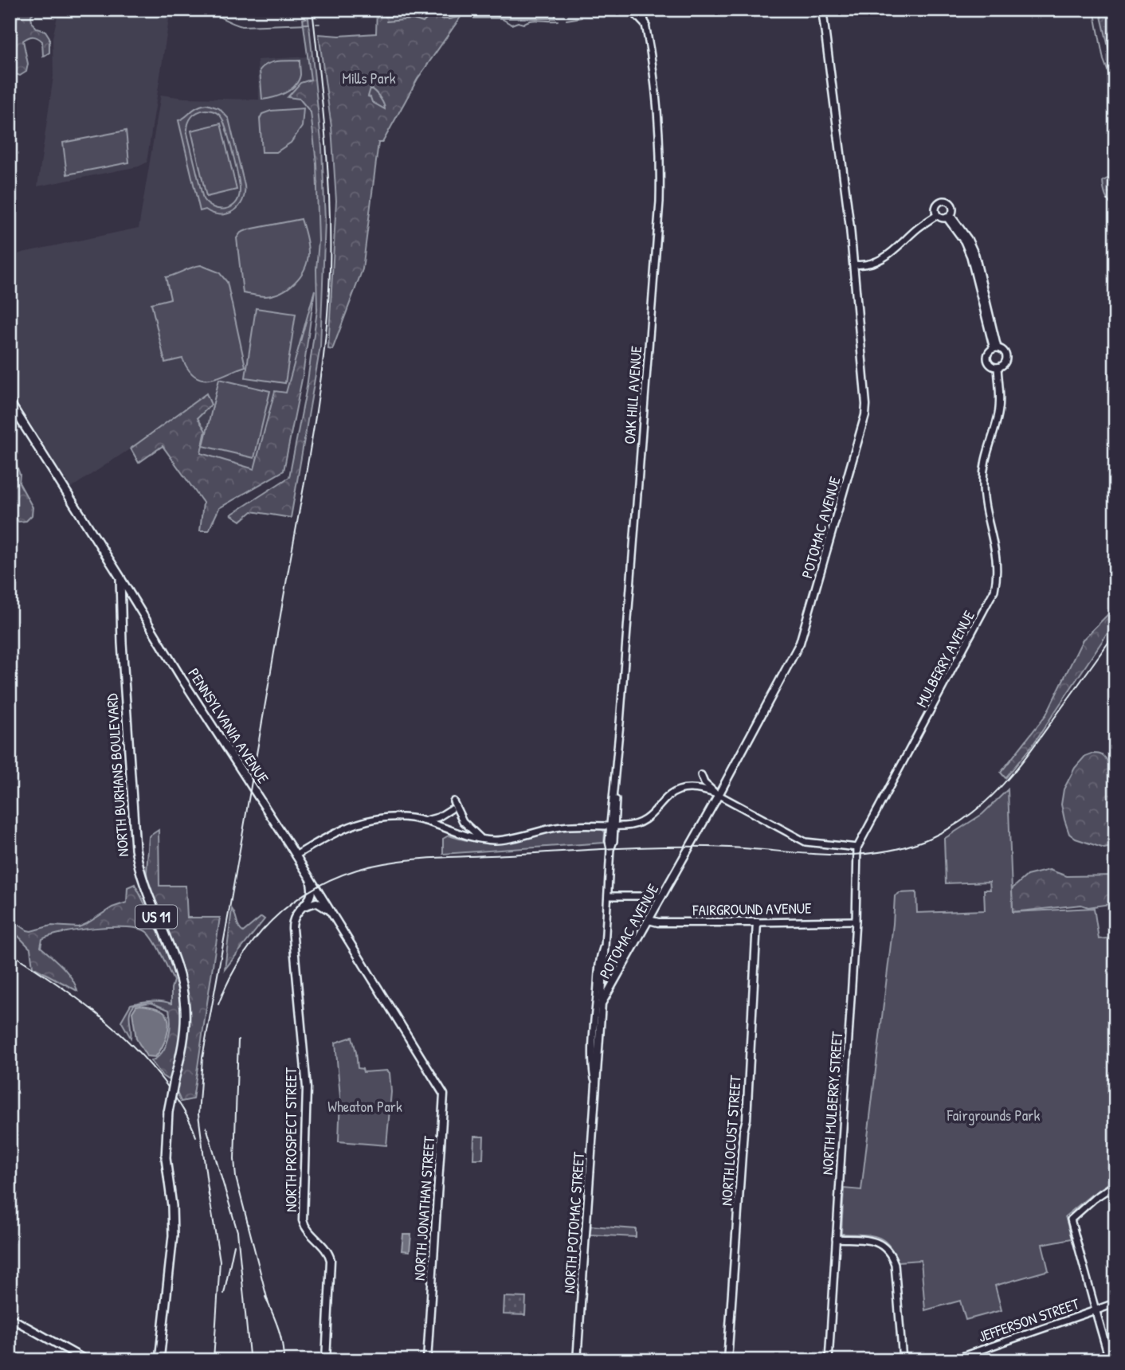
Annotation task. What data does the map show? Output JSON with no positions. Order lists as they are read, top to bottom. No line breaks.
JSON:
{"streets":{"main road":["OAK HILL AVENUE","POTOMAC AVENUE","PENNSYLVANIA AVENUE","NORTH BURHANS BOULEVARD","FAIRGROUND AVENUE","US 11","NORTH PROSPECT STREET","NORTH LOCUST STREET","NORTH JONATHAN STREET","NORTH POTOMAC STREET","JEFFERSON STREET"],"street":["MULBERRY AVENUE","NORTH MULBERRY STREET"]},"crossings":[["OAK HILL AVENUE","POTOMAC AVENUE"],["OAK HILL AVENUE","NORTH POTOMAC STREET"],["POTOMAC AVENUE","FAIRGROUND AVENUE"],["MULBERRY AVENUE","NORTH MULBERRY STREET"],["PENNSYLVANIA AVENUE","NORTH BURHANS BOULEVARD"],["PENNSYLVANIA AVENUE","NORTH JONATHAN STREET"],["FAIRGROUND AVENUE","NORTH MULBERRY STREET"],["FAIRGROUND AVENUE","NORTH LOCUST STREET"]],"parks":["Mills Park","Wheaton Park","Fairgrounds Park"]}
